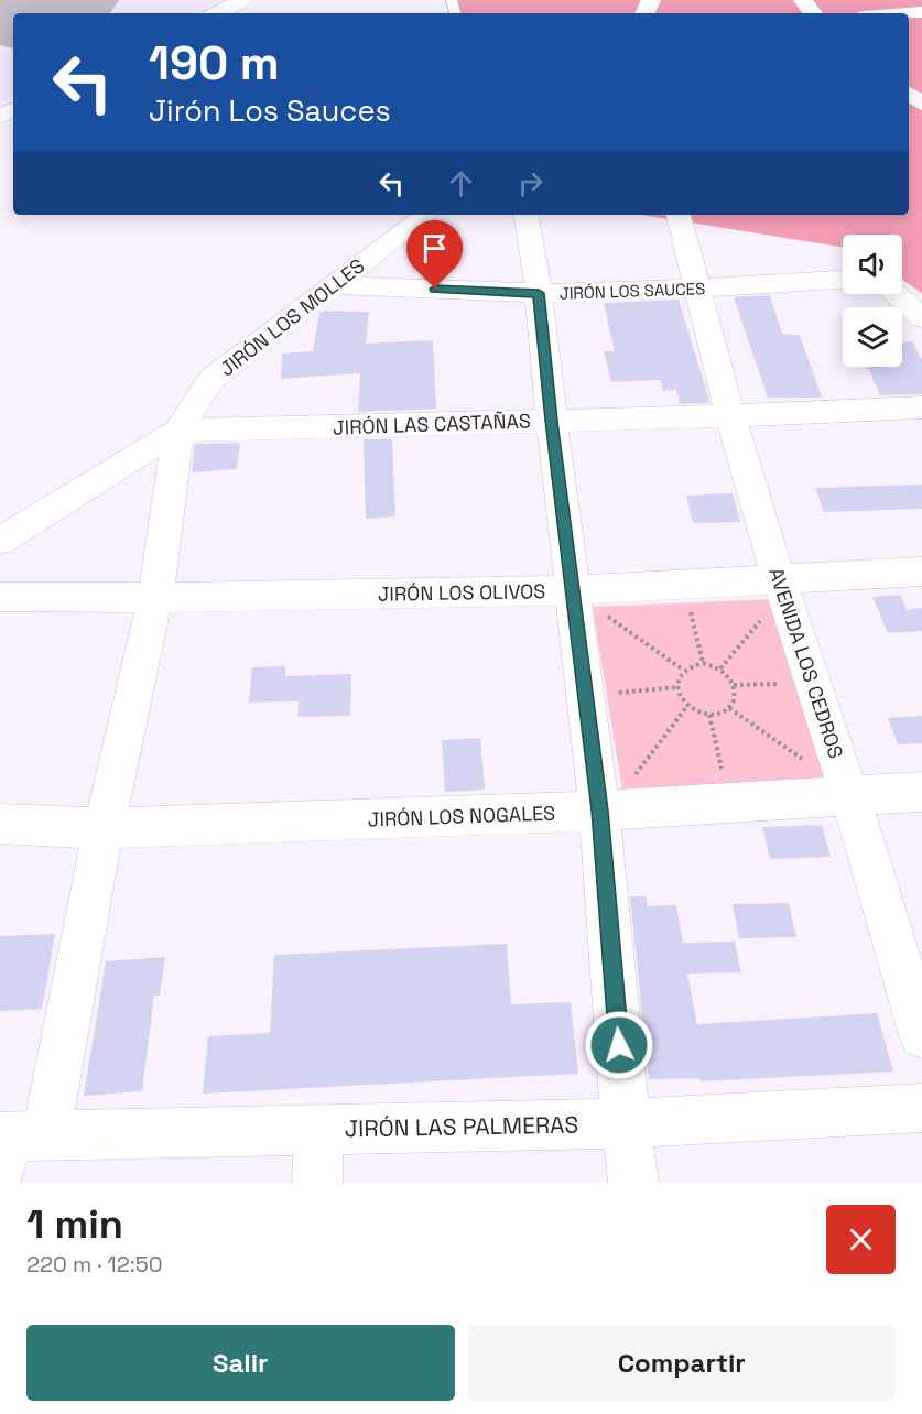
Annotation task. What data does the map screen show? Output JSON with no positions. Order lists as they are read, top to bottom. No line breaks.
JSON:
{"streets":{"street":["JIRÓN LOS SAUCES","JIRÓN LOS MOLLES","JIRÓN LAS CASTAÑAS","JIRÓN LOS OLIVOS","AVENIDA LOS CEDROS","JIRÓN LOS NOGALES","JIRÓN LAS PALMERAS"]},"crossings":[["JIRÓN LOS SAUCES","JIRÓN LOS MOLLES"],["JIRÓN LOS SAUCES","AVENIDA LOS CEDROS"],["JIRÓN LOS MOLLES","JIRÓN LAS CASTAÑAS"],["JIRÓN LAS CASTAÑAS","AVENIDA LOS CEDROS"],["JIRÓN LOS OLIVOS","AVENIDA LOS CEDROS"],["AVENIDA LOS CEDROS","JIRÓN LOS NOGALES"]],"page":{"turn":["190 m","Jirón Los Sauces"],"heading":["1 min","220 m · 12:50"],"buttons":["Salir","Compartir"]}}
